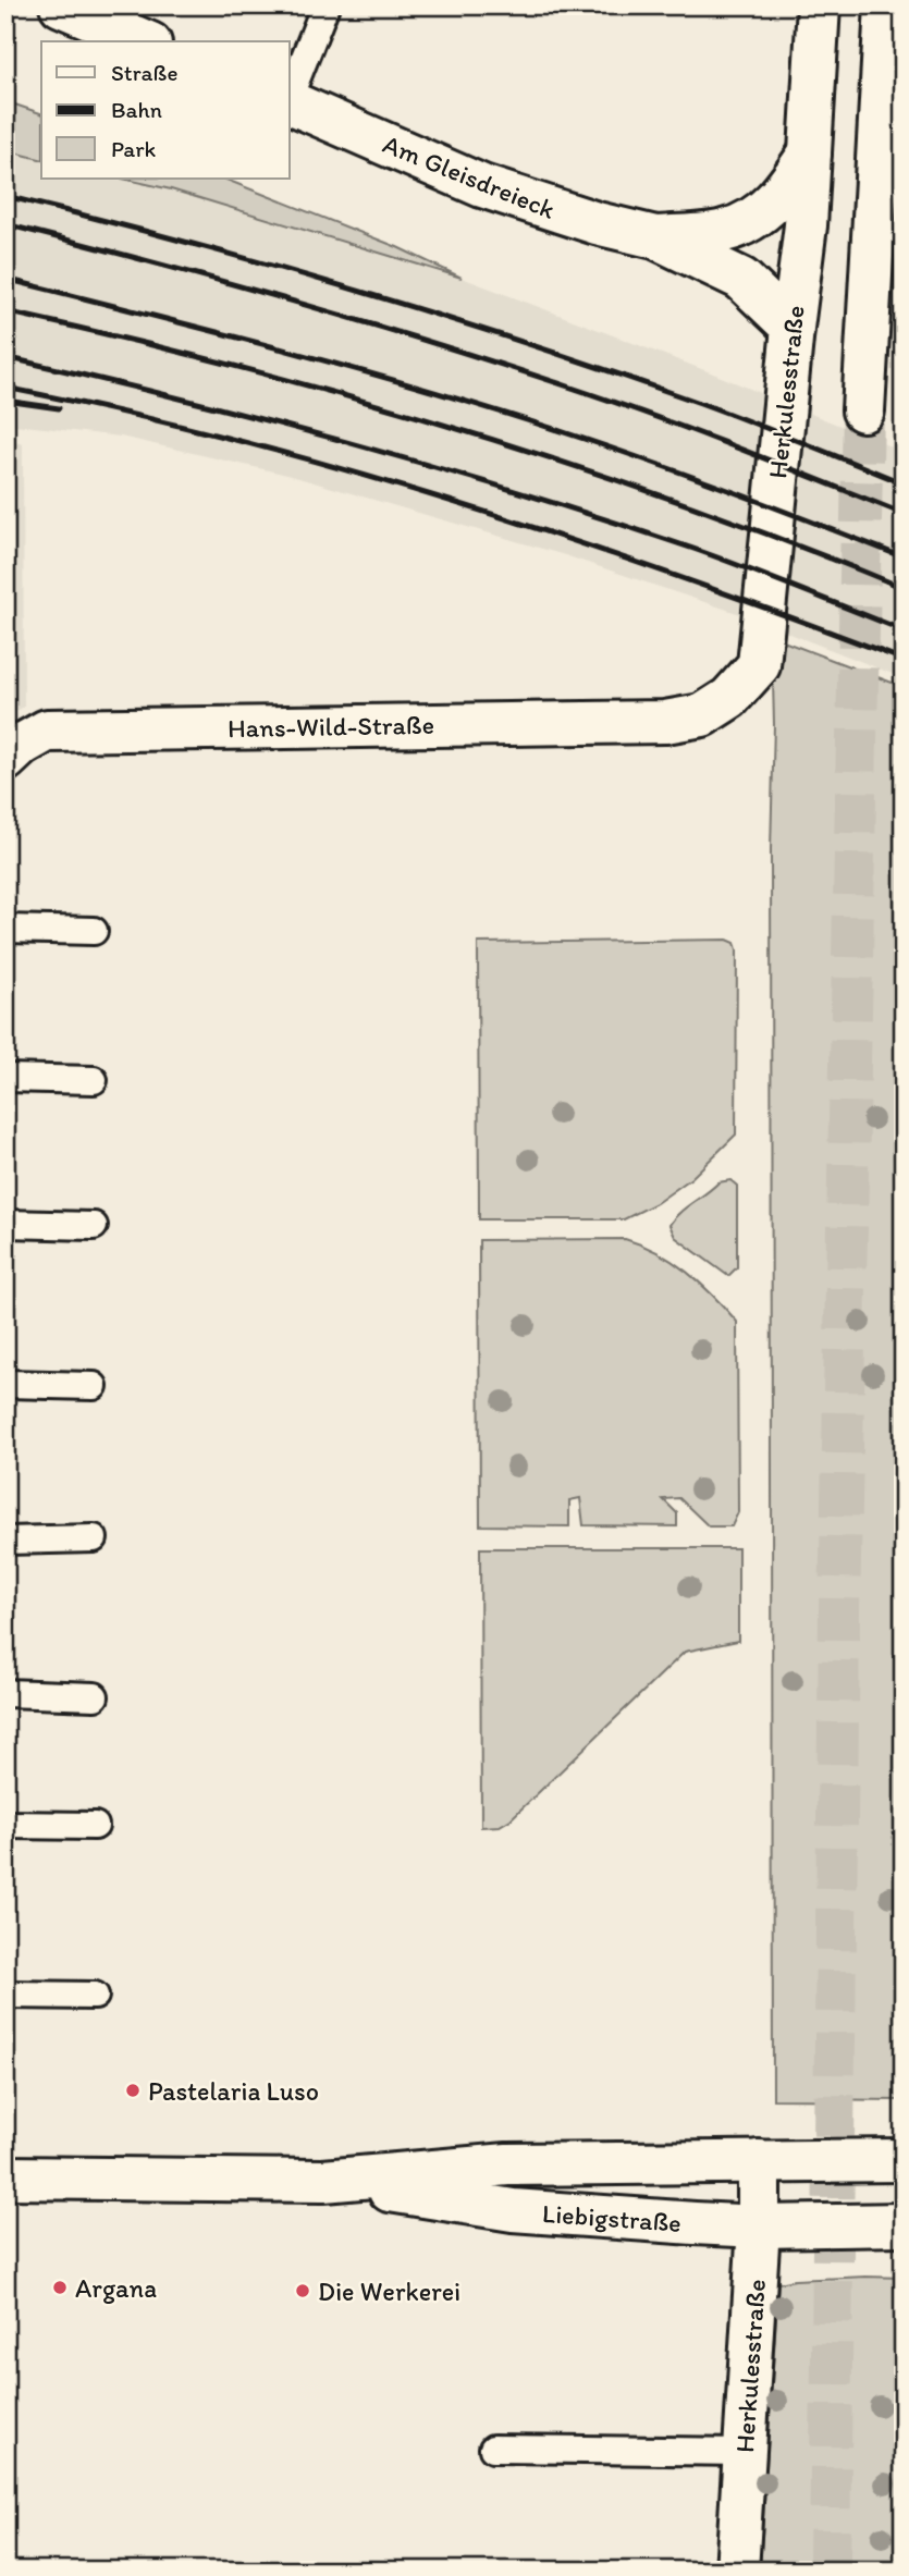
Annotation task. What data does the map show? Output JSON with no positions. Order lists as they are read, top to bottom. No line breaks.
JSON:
{"streets":{"main road":["Am Gleisdreieck","Herkulesstraße","Hans-Wild-Straße","Liebigstraße"]},"crossings":[["Am Gleisdreieck","Herkulesstraße"],["Herkulesstraße","Hans-Wild-Straße"],["Herkulesstraße","Liebigstraße"]],"places":["Pastelaria Luso","Argana","Die Werkerei"],"legend":["Straße","Bahn","Park"]}
